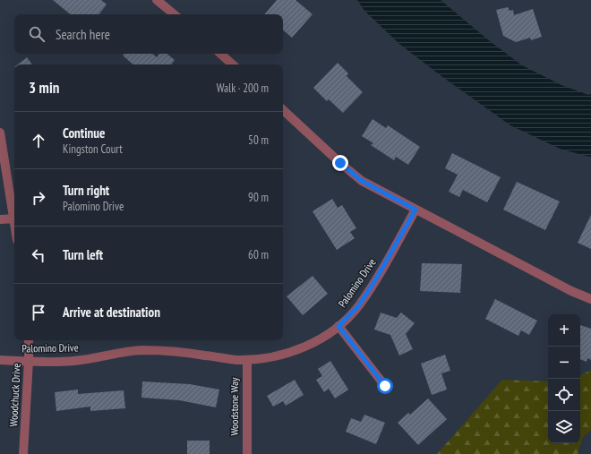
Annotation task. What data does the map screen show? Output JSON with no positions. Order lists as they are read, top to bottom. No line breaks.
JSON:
{"streets":{"street":["Palomino Drive","Woodchuck Drive","Woodstone Way"]},"crossings":[["Palomino Drive","Woodchuck Drive"],["Palomino Drive","Woodstone Way"]],"page":{"search":"Search here","heading":["3 min","Walk · 200 m"],"list":[["Continue","Kingston Court","50 m"],["Turn right","Palomino Drive","90 m"],["Turn left","60 m"],"Arrive at destination"],"map_buttons":["+","−"]}}
